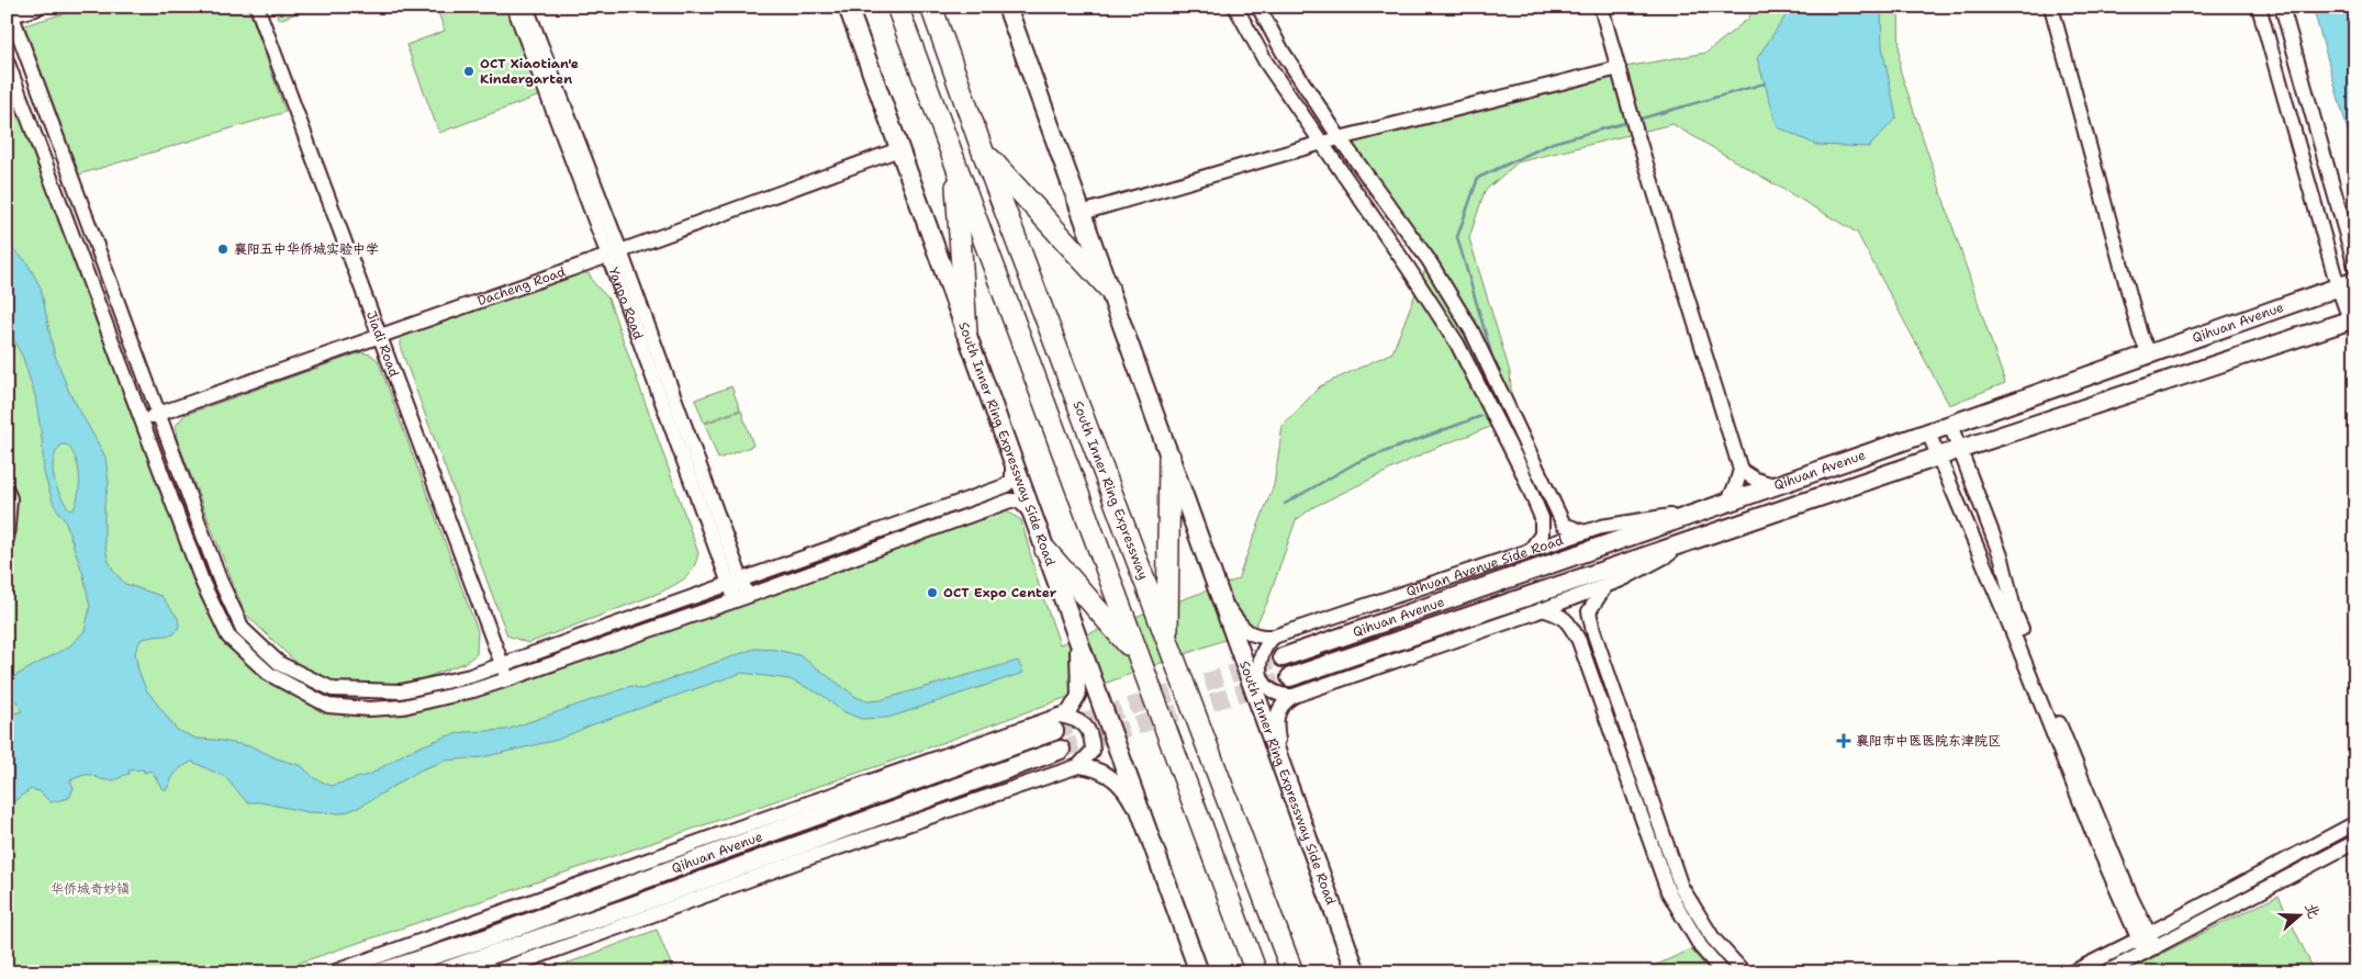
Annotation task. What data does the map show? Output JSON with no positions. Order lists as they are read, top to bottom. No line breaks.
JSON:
{"streets":{"highway":["South Inner Ring Expressway"],"main road":["Qihuan Avenue","South Inner Ring Expressway Side Road"],"street":["Dacheng Road","Yanpo Road","Jiadi Road","Qihuan Avenue Side Road"]},"crossings":[["Dacheng Road","Yanpo Road"],["Dacheng Road","Jiadi Road"],["Dacheng Road","South Inner Ring Expressway Side Road"],["Qihuan Avenue","Qihuan Avenue Side Road"],["South Inner Ring Expressway Side Road","Qihuan Avenue Side Road"]],"parks":["华侨城奇妙镇"],"places":{"other":["OCT Xiaotian'e Kindergarten","襄阳五中华侨城实验中学","OCT Expo Center"],"health":["襄阳市中医医院东津院区"]},"north":"right"}
